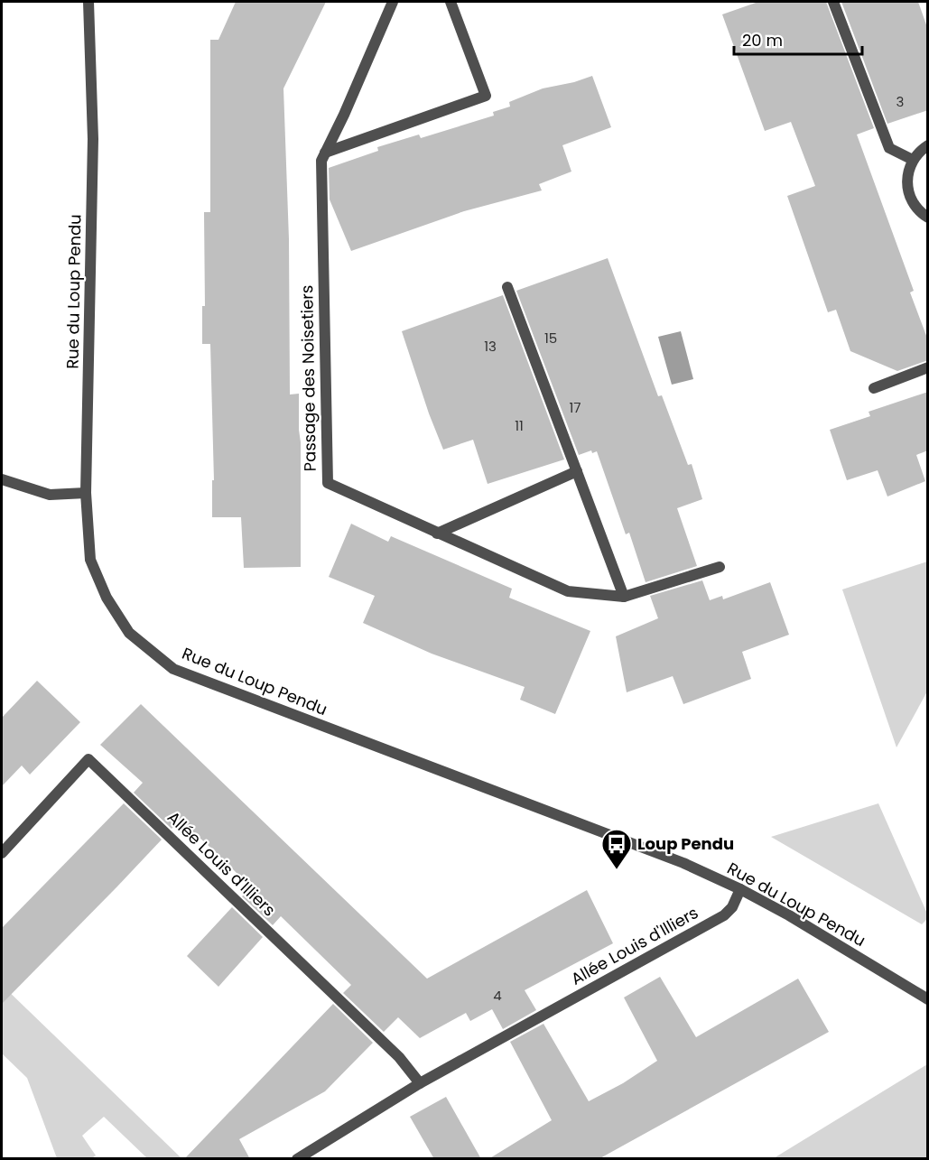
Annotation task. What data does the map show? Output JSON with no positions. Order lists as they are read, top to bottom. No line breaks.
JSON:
{"streets":{"street":["Rue du Loup Pendu","Passage des Noisetiers","Allée Louis d'Illiers"]},"crossings":[["Rue du Loup Pendu","Allée Louis d'Illiers"]],"places":{"bus stop":["Loup Pendu"]},"house_numbers":["3","15","13","17","11","4"],"scale_bar":"20 m"}
